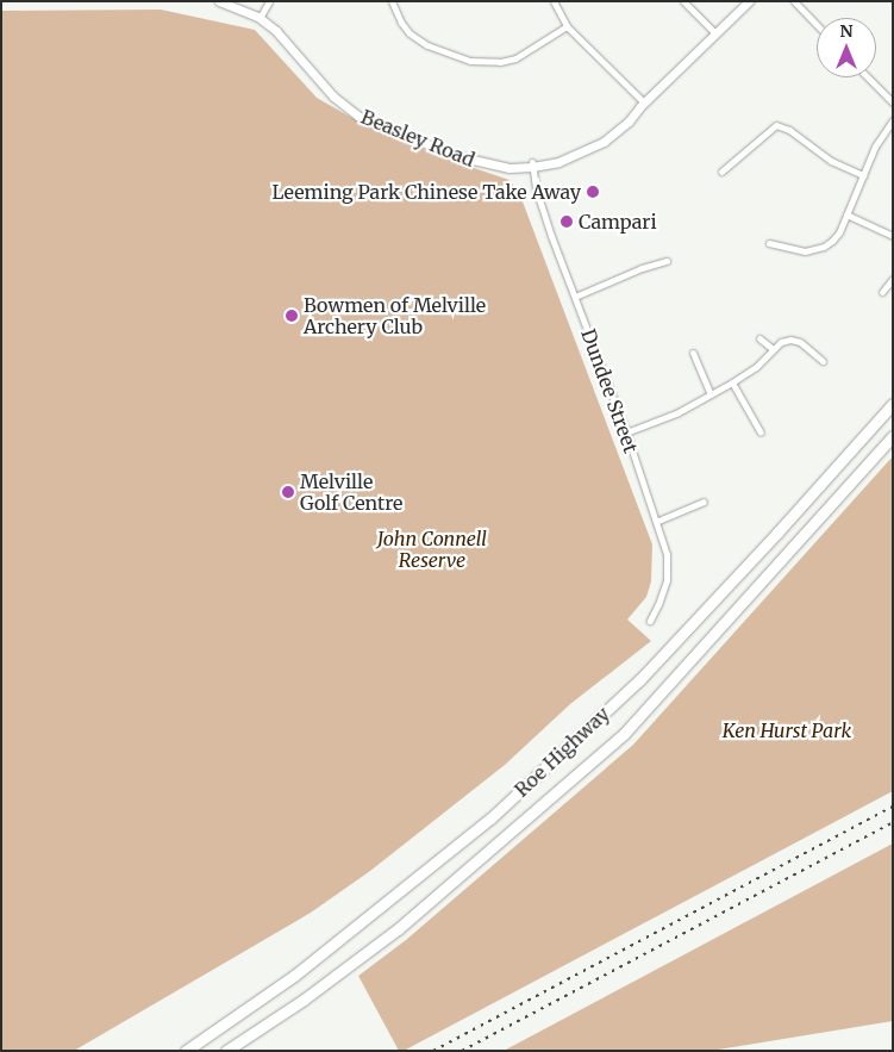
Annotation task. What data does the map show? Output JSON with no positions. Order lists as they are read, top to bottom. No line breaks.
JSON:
{"streets":{"highway":["Roe Highway"],"main road":["Beasley Road"],"street":["Dundee Street"]},"crossings":[["Beasley Road","Dundee Street"]],"parks":["John Connell Reserve","Ken Hurst Park"],"places":["Leeming Park Chinese Take Away","Campari","Bowmen of Melville Archery Club","Melville Golf Centre"],"north":"top"}
